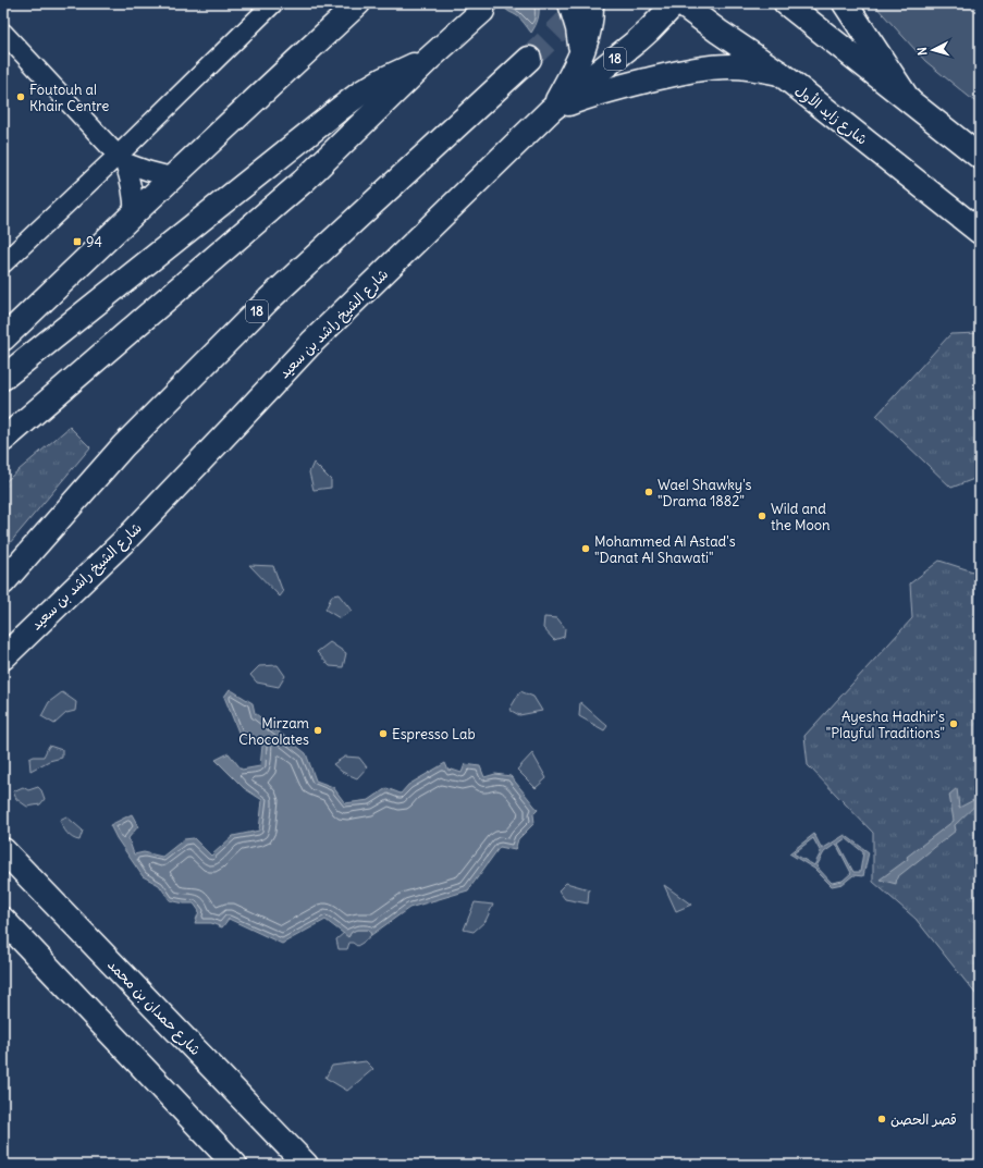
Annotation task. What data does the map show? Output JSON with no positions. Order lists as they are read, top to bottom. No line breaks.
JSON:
{"streets":{"main road":["18","شارع زايد الأول","شارع الشيخ راشد بن سعيد","شارع حمدان بن محمد"]},"places":{"other":["Foutouh al Khair Centre","Wael Shawky's \"Drama 1882\"","Wild and the Moon","Mohammed Al Astad's \"Danat Al Shawati\"","Ayesha Hadhir's \"Playful Traditions\"","Mirzam Chocolates","Espresso Lab","قصر الحصن"],"transit":["94"]},"north":"left"}
